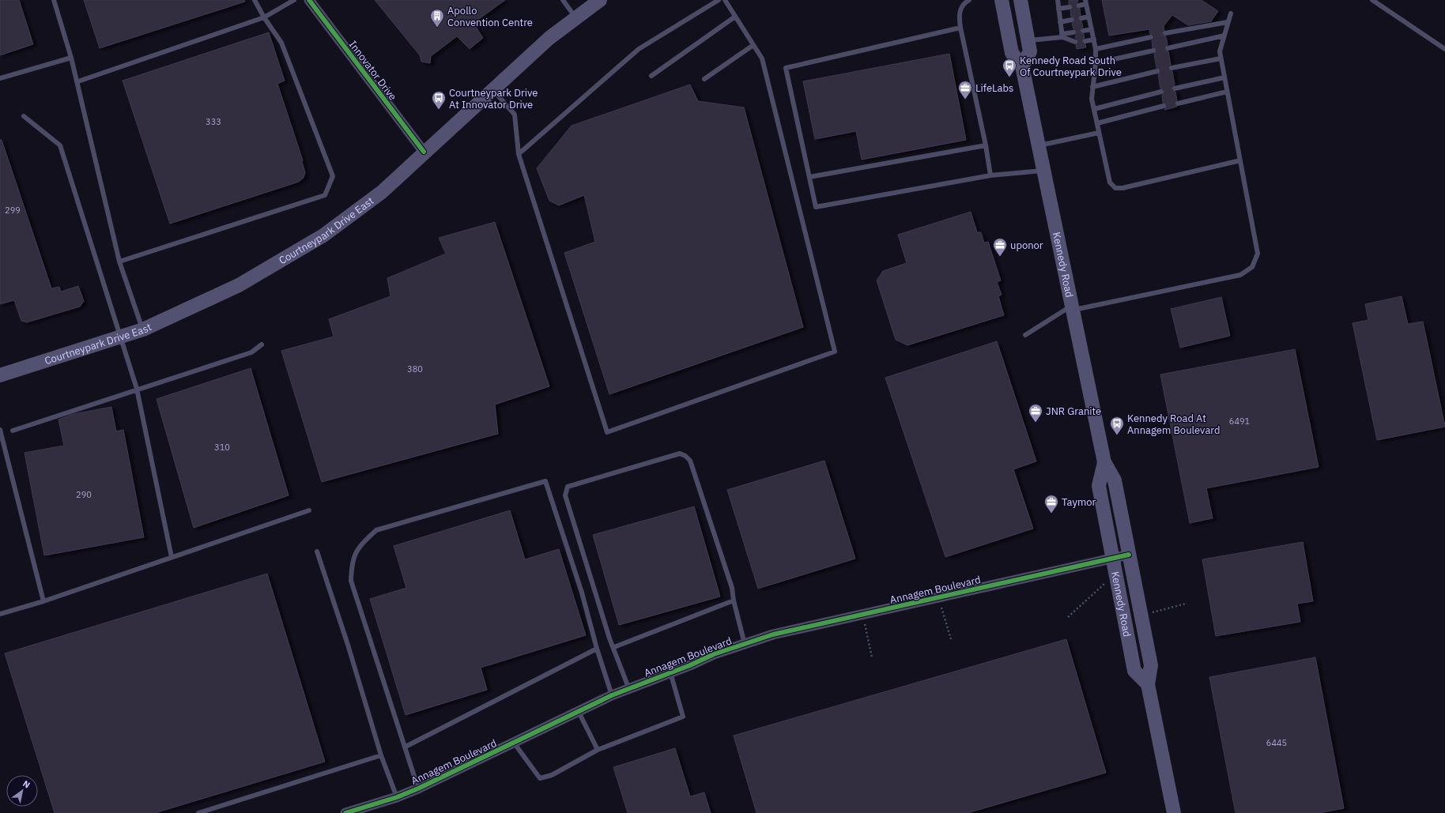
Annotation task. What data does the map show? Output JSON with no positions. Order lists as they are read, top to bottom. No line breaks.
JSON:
{"streets":{"main road":["Courtneypark Drive East","Kennedy Road"],"street":["Innovator Drive","Annagem Boulevard"]},"crossings":[["Innovator Drive","Courtneypark Drive East"],["Kennedy Road","Annagem Boulevard"]],"places":{"building":["Apollo Convention Centre"],"bus stop":["Kennedy Road South Of Courtneypark Drive","Courtneypark Drive At Innovator Drive","Kennedy Road At Annagem Boulevard"],"office":["LifeLabs","uponor","JNR Granite","Taymor"]},"house_numbers":["333","299","380","6491","310","290","6445"],"north":"top right"}
